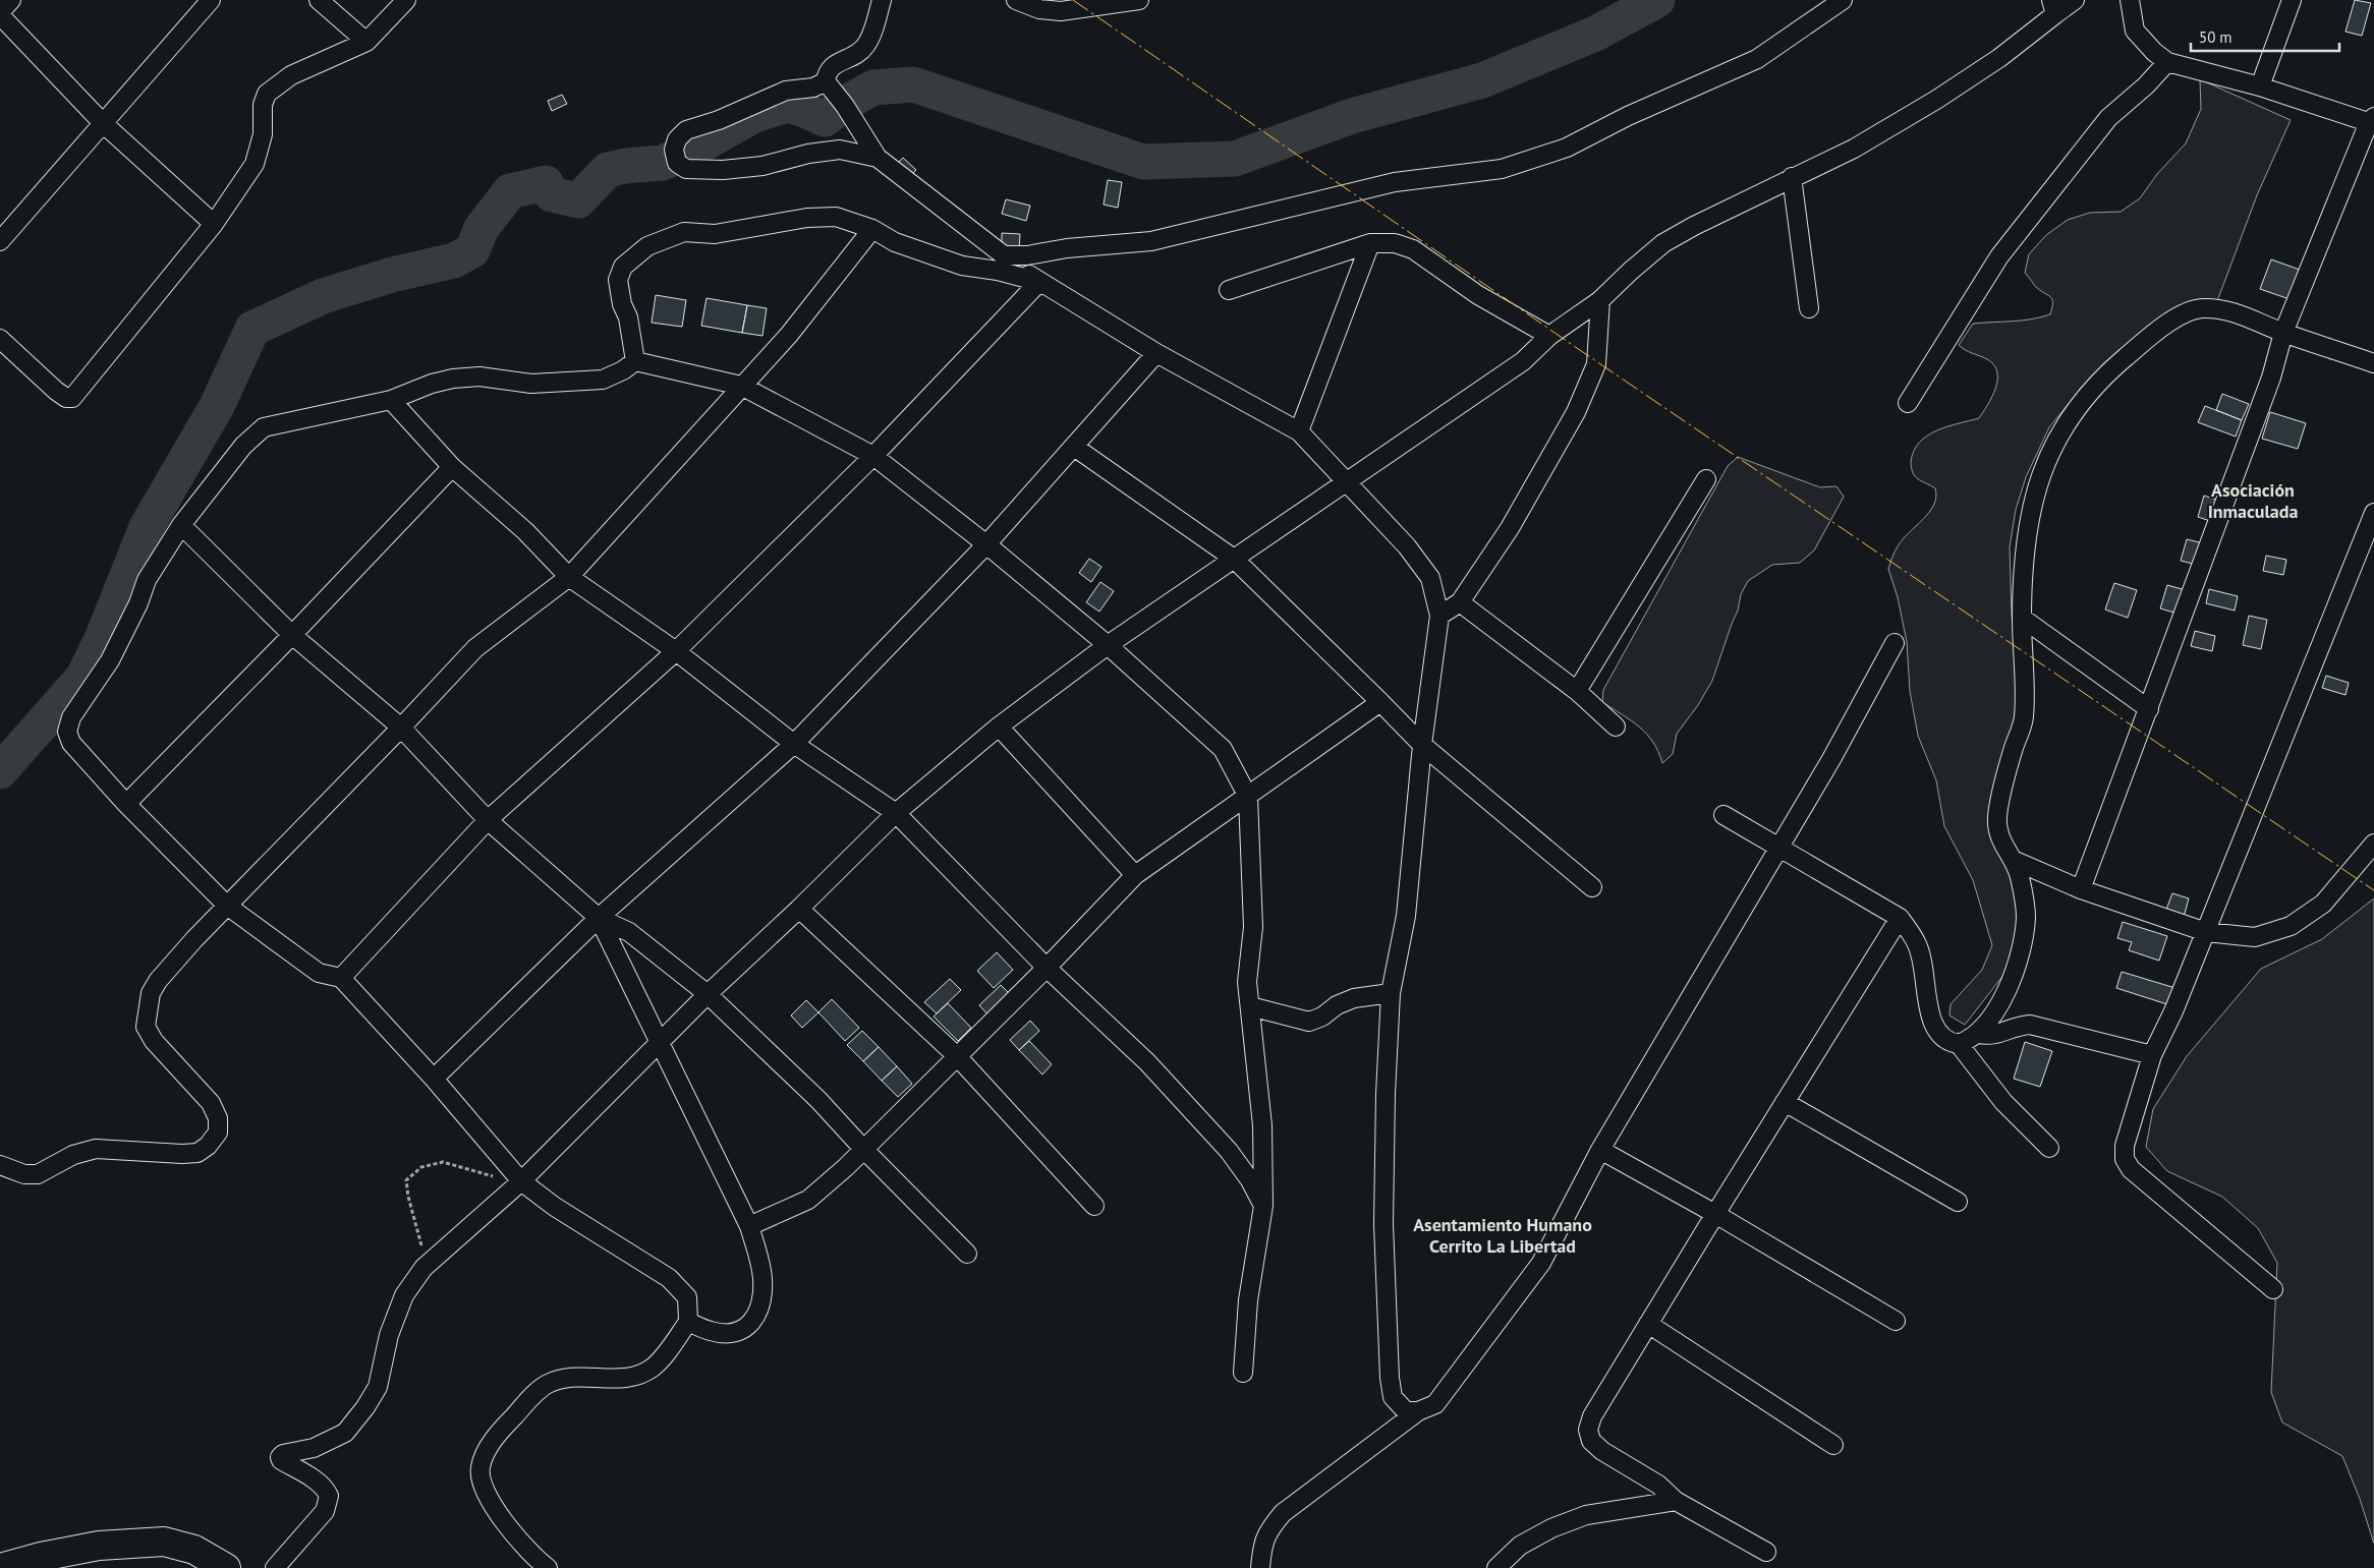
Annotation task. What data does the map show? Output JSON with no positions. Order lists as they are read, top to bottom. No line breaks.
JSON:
{"districts":["Asociación Inmaculada","Asentamiento Humano Cerrito La Libertad"],"scale_bar":"50 m"}
